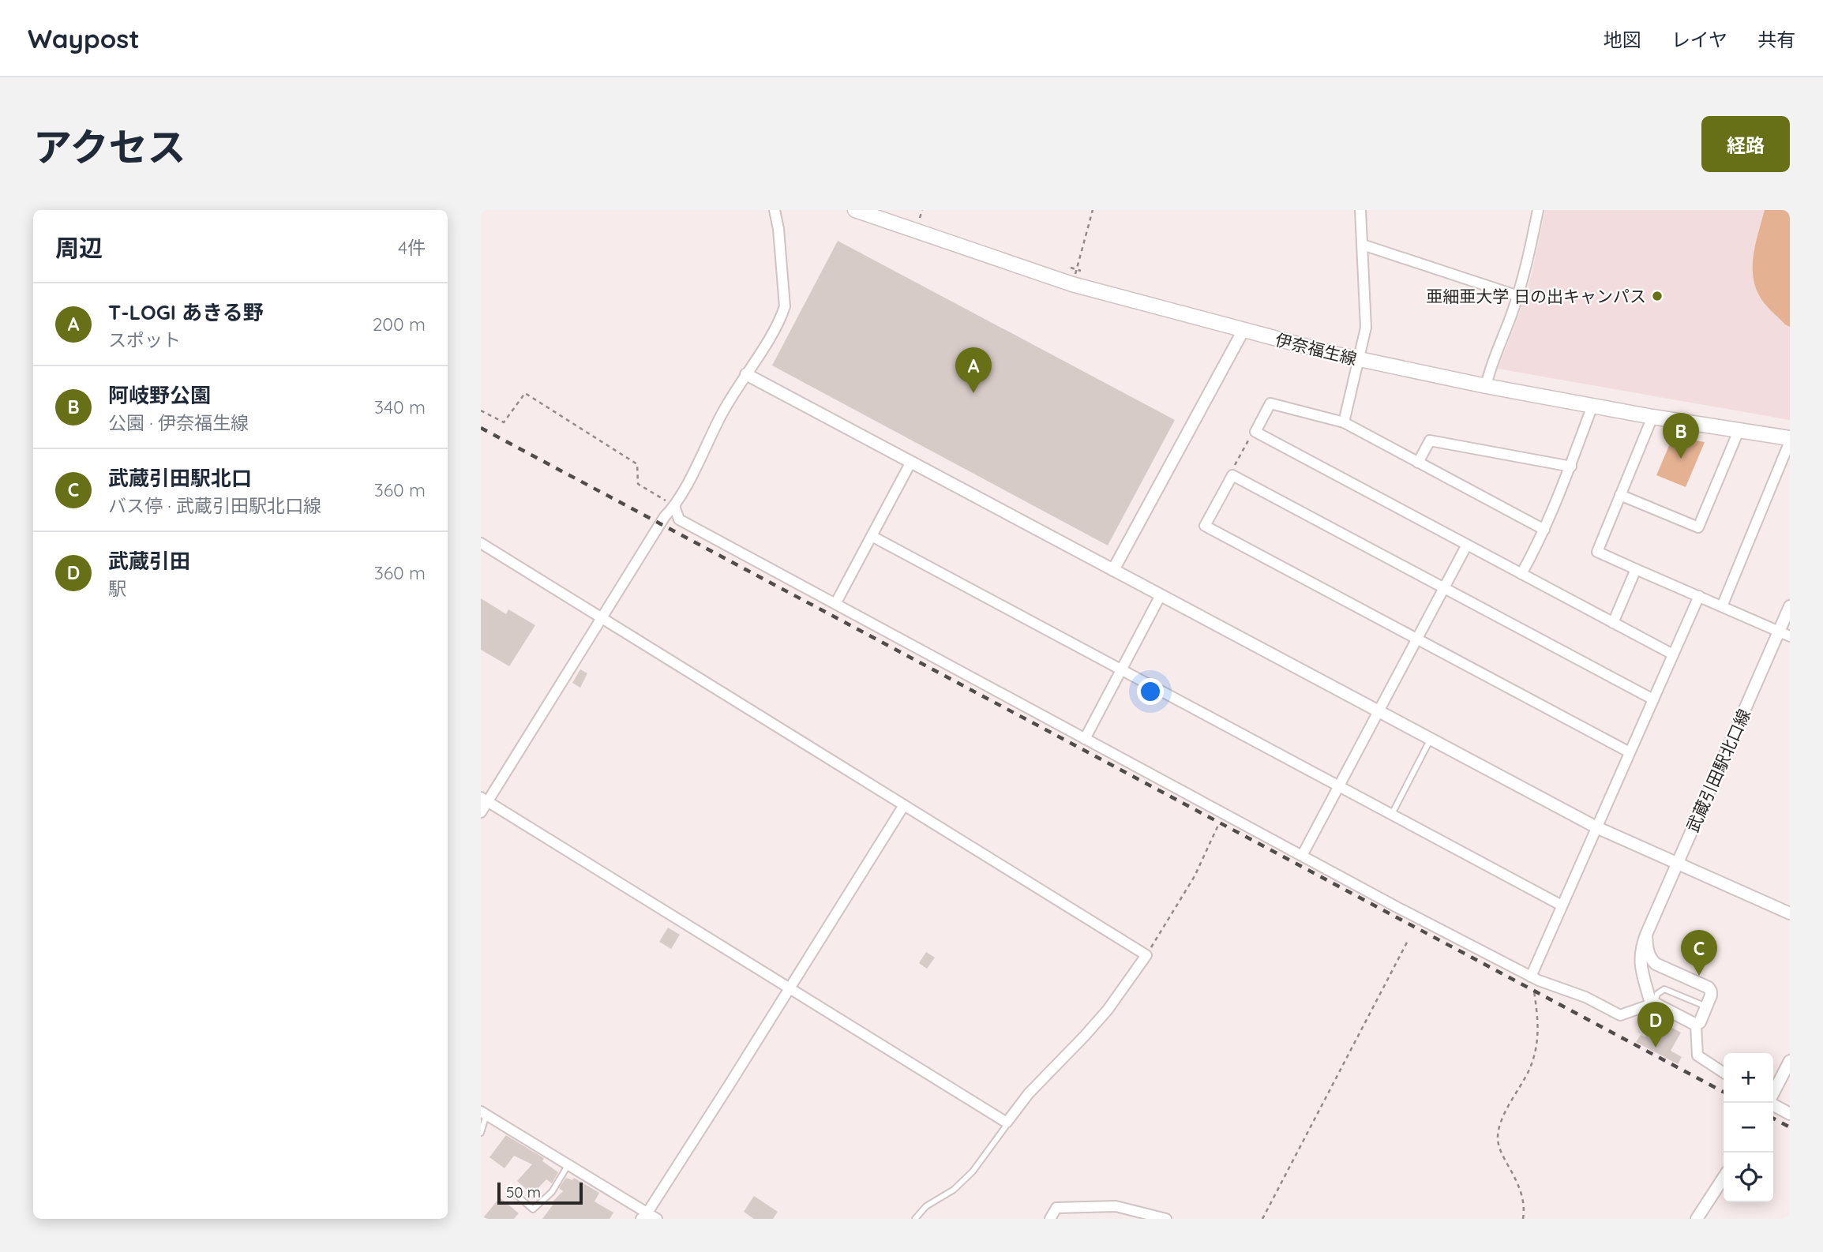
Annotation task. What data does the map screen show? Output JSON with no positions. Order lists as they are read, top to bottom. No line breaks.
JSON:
{"streets":{"main road":["伊奈福生線"],"street":["武蔵引田駅北口線"]},"places":["亜細亜大学 日の出キャンパス"],"scale_bar":"50 m","page":{"header":"Waypost","nav":["地図","レイヤ","共有"],"title":"アクセス","buttons":"経路","heading":["周辺","4件"],"list":[{"mark":"A","name":"T-LOGI あきる野","note":"スポット","value":"200 m"},{"mark":"B","name":"阿岐野公園","note":"公園 · 伊奈福生線","value":"340 m"},{"mark":"C","name":"武蔵引田駅北口","note":"バス停 · 武蔵引田駅北口線","value":"360 m"},{"mark":"D","name":"武蔵引田","note":"駅","value":"360 m"}],"pins":["A","B","C","D"],"map_buttons":["+","−"],"scale":"50 m"}}
